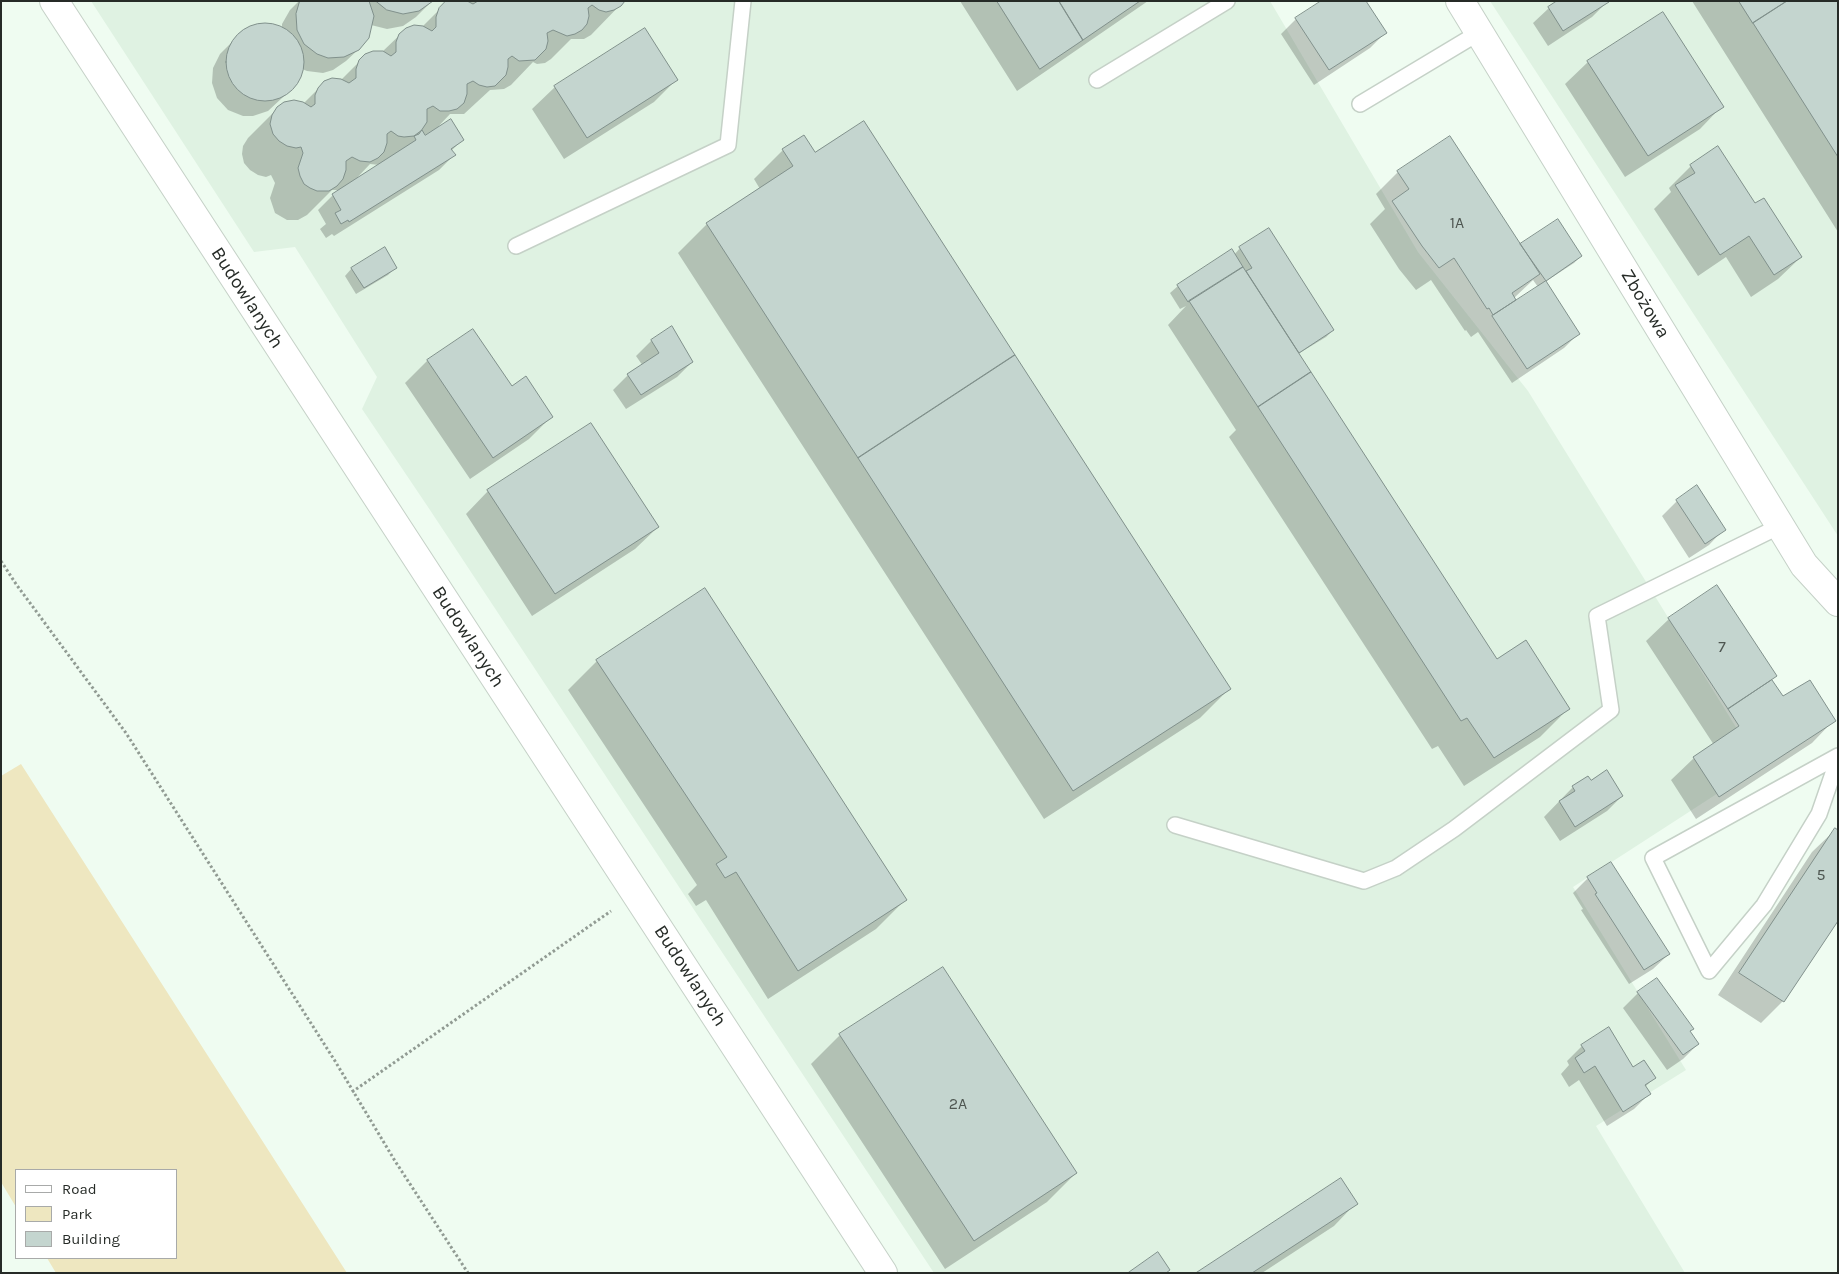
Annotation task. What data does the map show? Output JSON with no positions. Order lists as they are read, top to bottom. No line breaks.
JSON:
{"streets":{"street":["Budowlanych","Zbożowa"]},"house_numbers":["1A","7","5","2A"],"legend":["Road","Park","Building"]}
